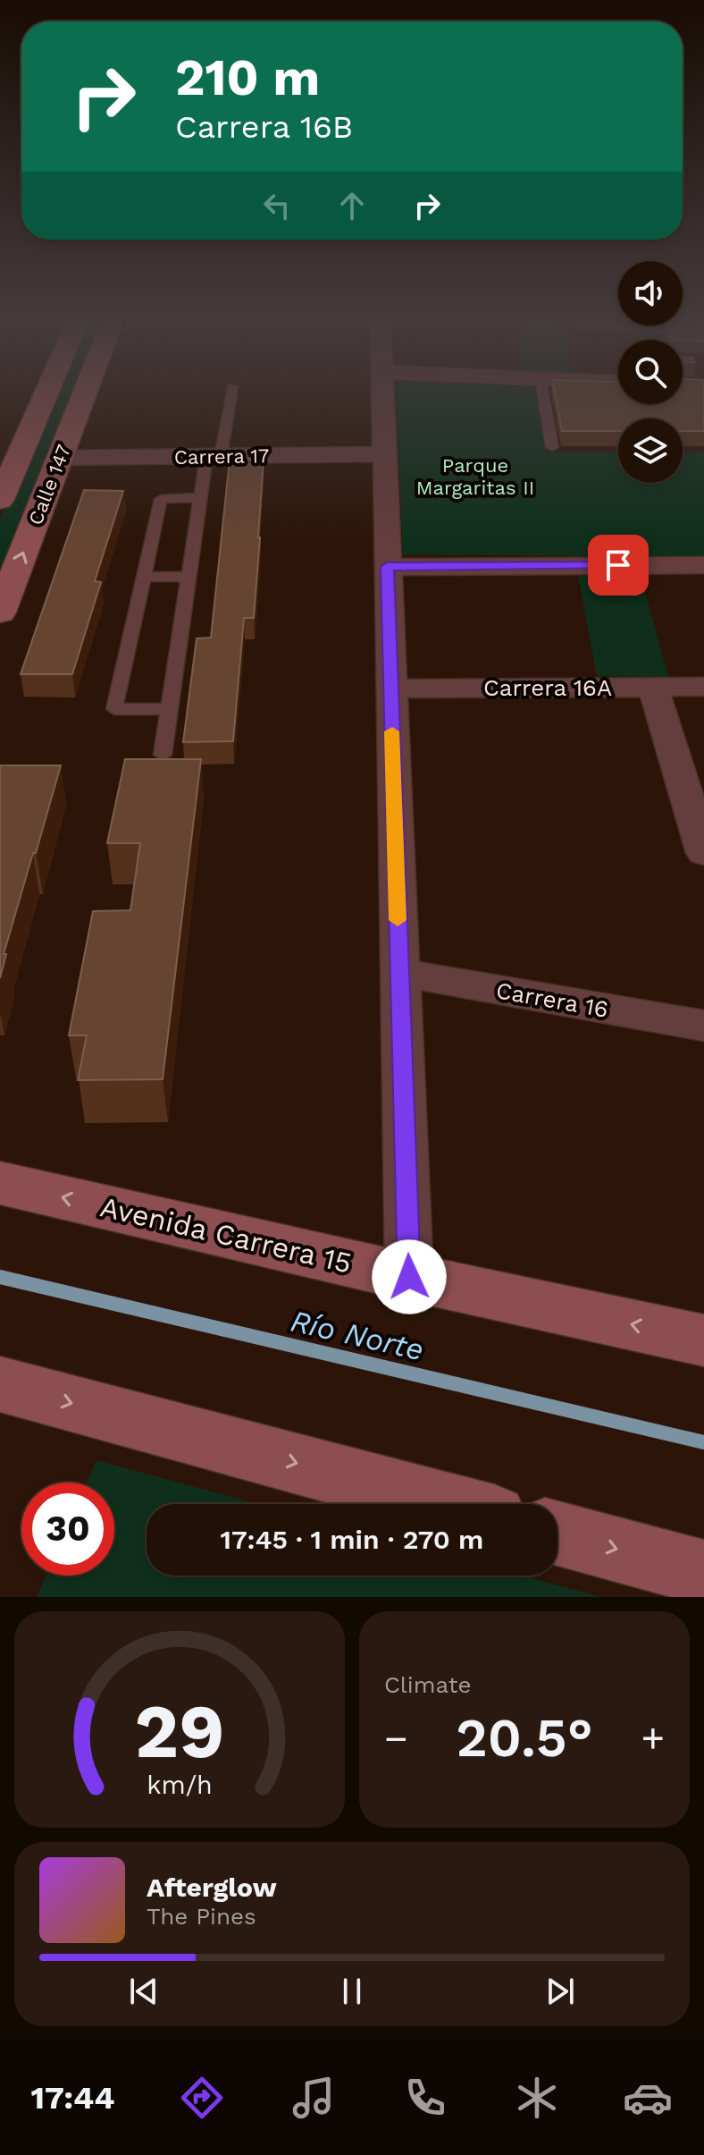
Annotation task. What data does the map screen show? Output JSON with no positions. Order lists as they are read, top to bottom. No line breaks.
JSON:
{"streets":{"main road":["Calle 147","Avenida Carrera 15"],"street":["Carrera 17","Carrera 16A","Carrera 16"]},"crossings":[["Carrera 17","Calle 147"]],"water":["Río Norte"],"parks":["Parque Margaritas II"],"page":{"turn":["210 m","Carrera 16B"],"limit":"30","trip":"17:45 · 1 min · 270 m","tile":"Climate","heat":["−","20.5°","+"],"song":["Afterglow","The Pines"],"tabs":"17:44","gauge":["29","km/h"]}}
